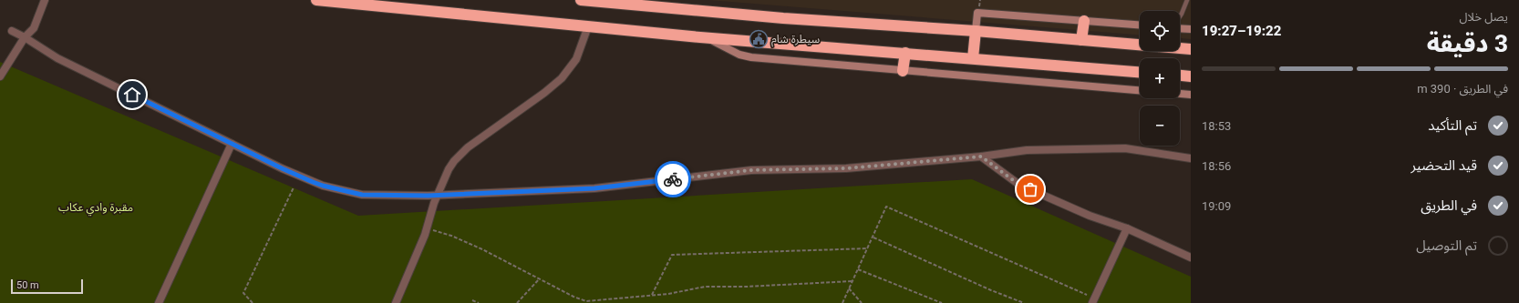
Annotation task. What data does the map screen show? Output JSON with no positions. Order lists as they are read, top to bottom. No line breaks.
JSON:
{"parks":["مقبرة وادي عكاب"],"places":{"public building":["سيطرة شام"]},"scale_bar":"50 m","page":{"heading":["3 دقيقة","يصل خلال","19:22–19:27"],"map_buttons":["+","−"],"bar":"في الطريق · 390 m","list":[["تم التأكيد","18:53"],["قيد التحضير","18:56"],["في الطريق","19:09"],"تم التوصيل"],"scale":"50 m"}}
